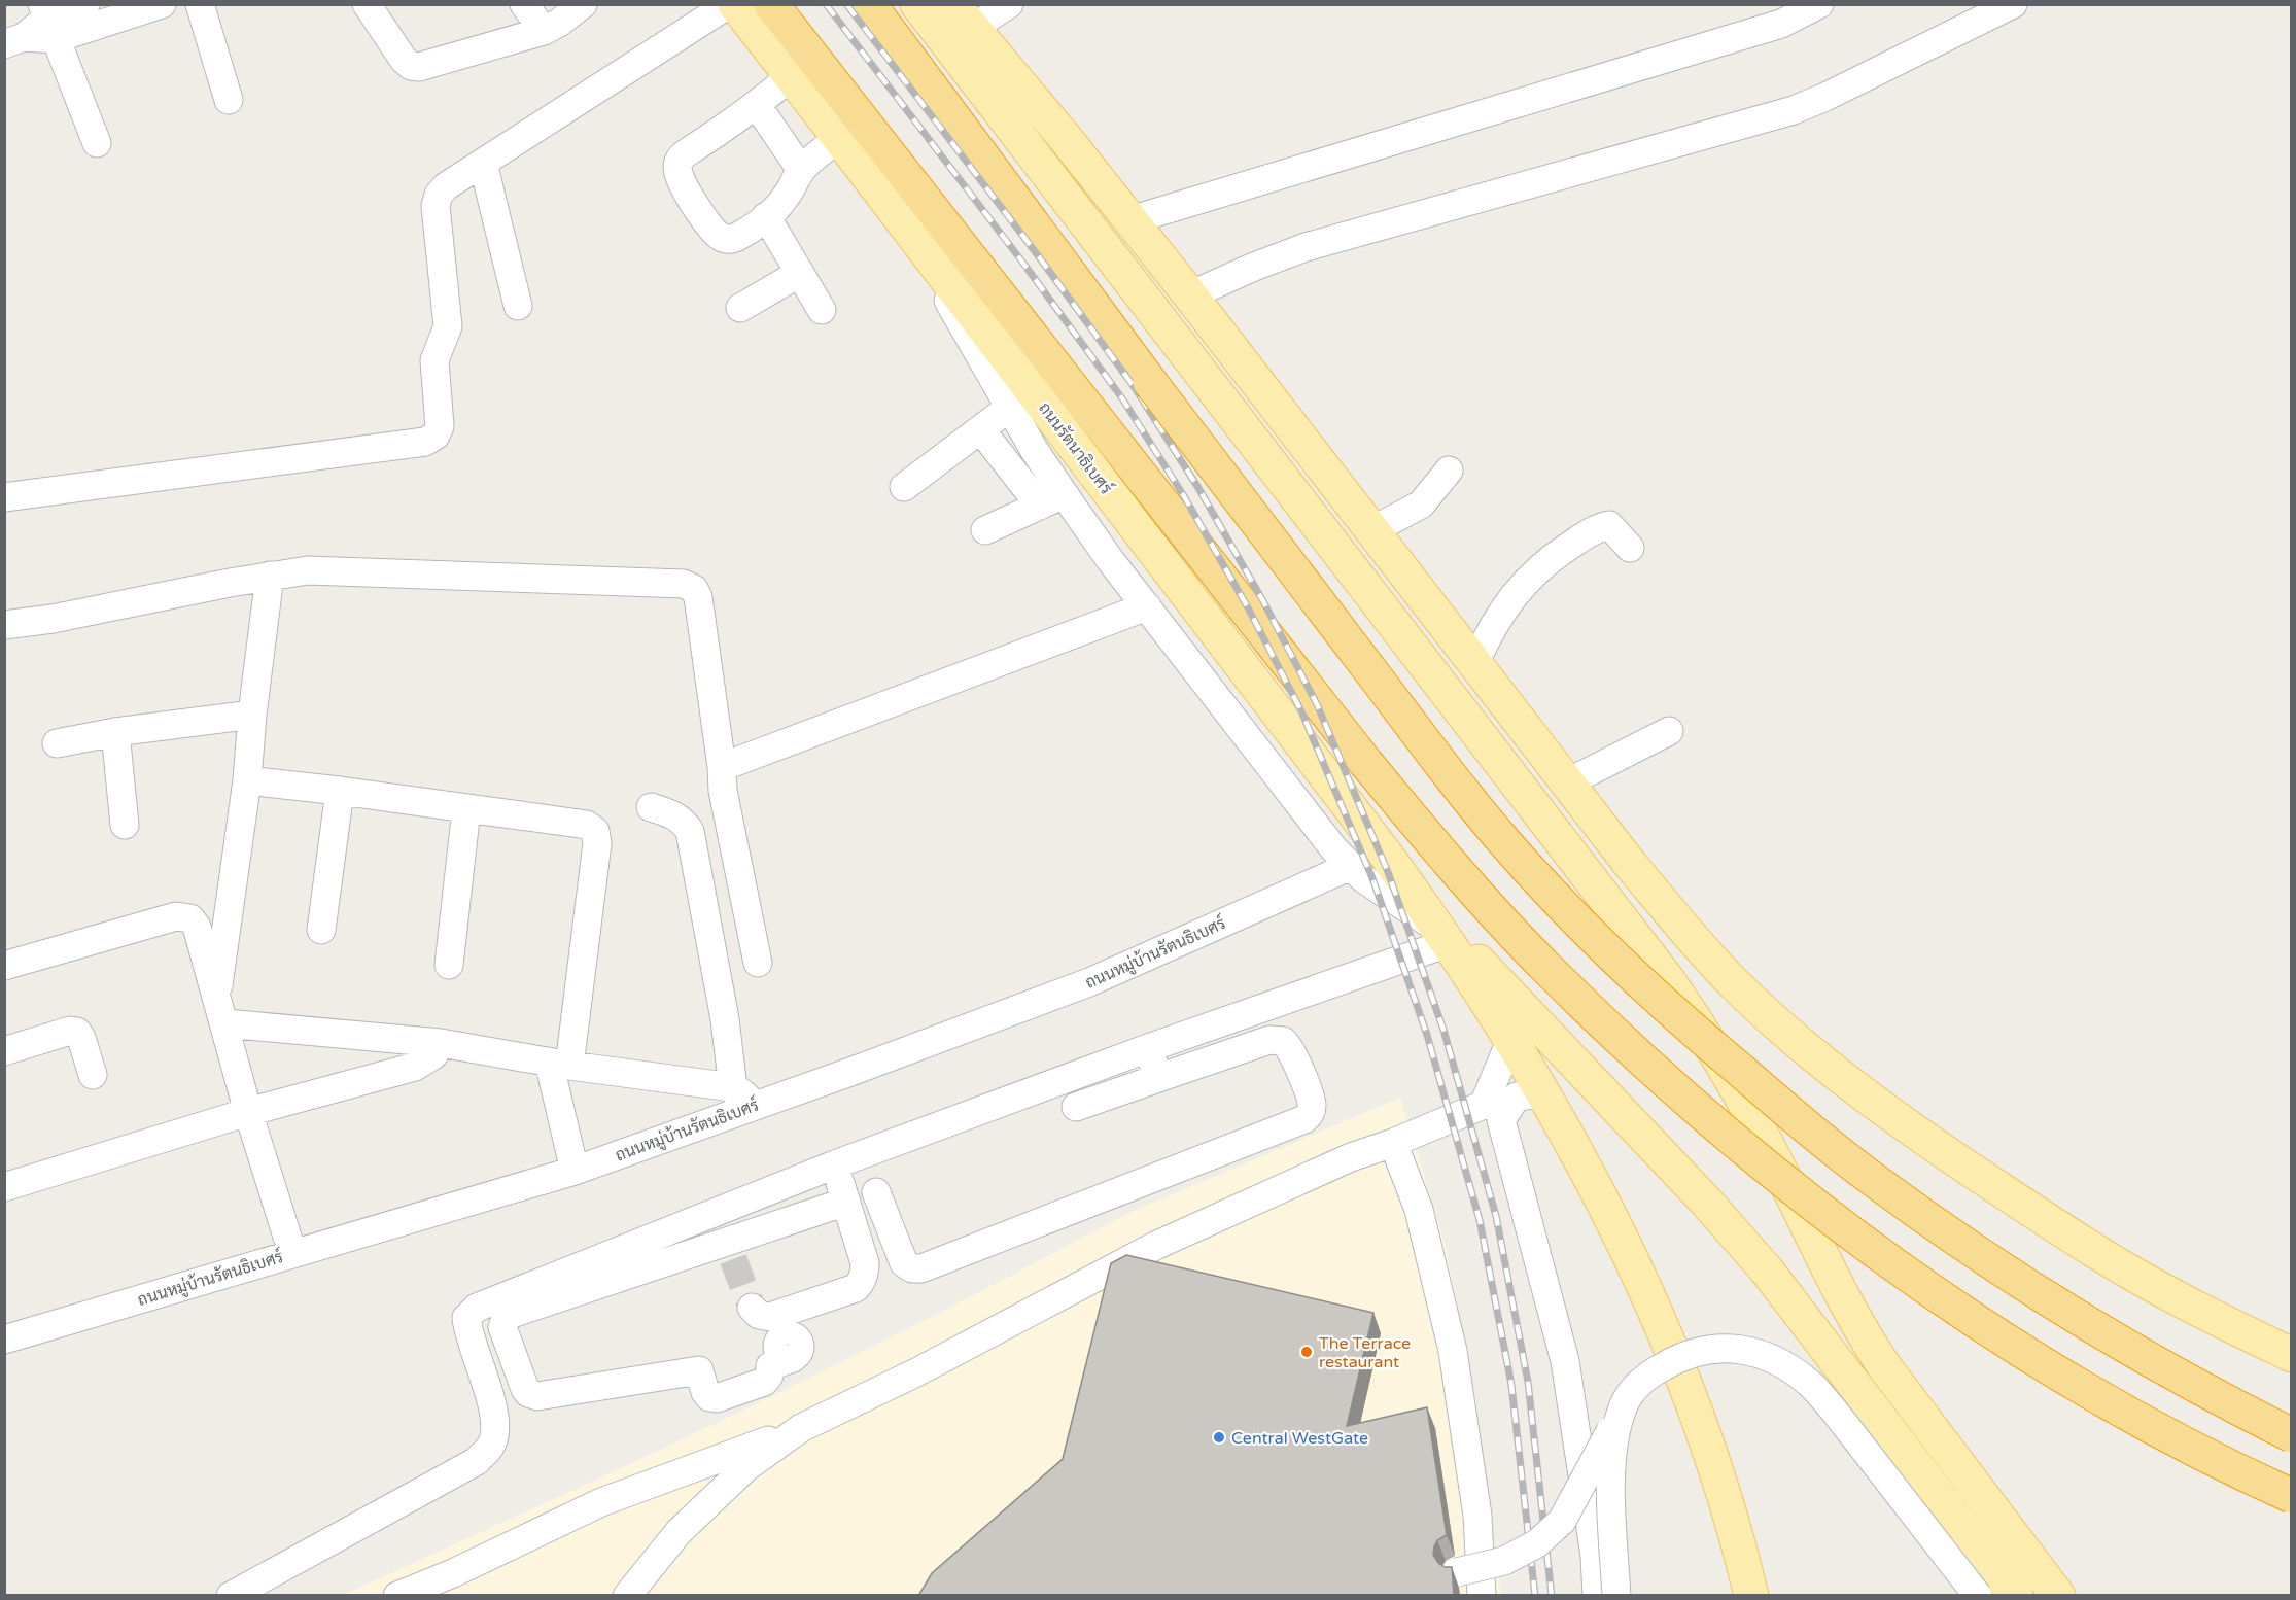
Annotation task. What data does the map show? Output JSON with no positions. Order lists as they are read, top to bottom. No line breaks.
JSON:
{"streets":{"main road":["ถนนรัตนาธิเบศร์"],"street":["ถนนหมู่บ้านรัตนธิเบศร์"]},"places":["The Terrace restaurant","Central WestGate"]}
